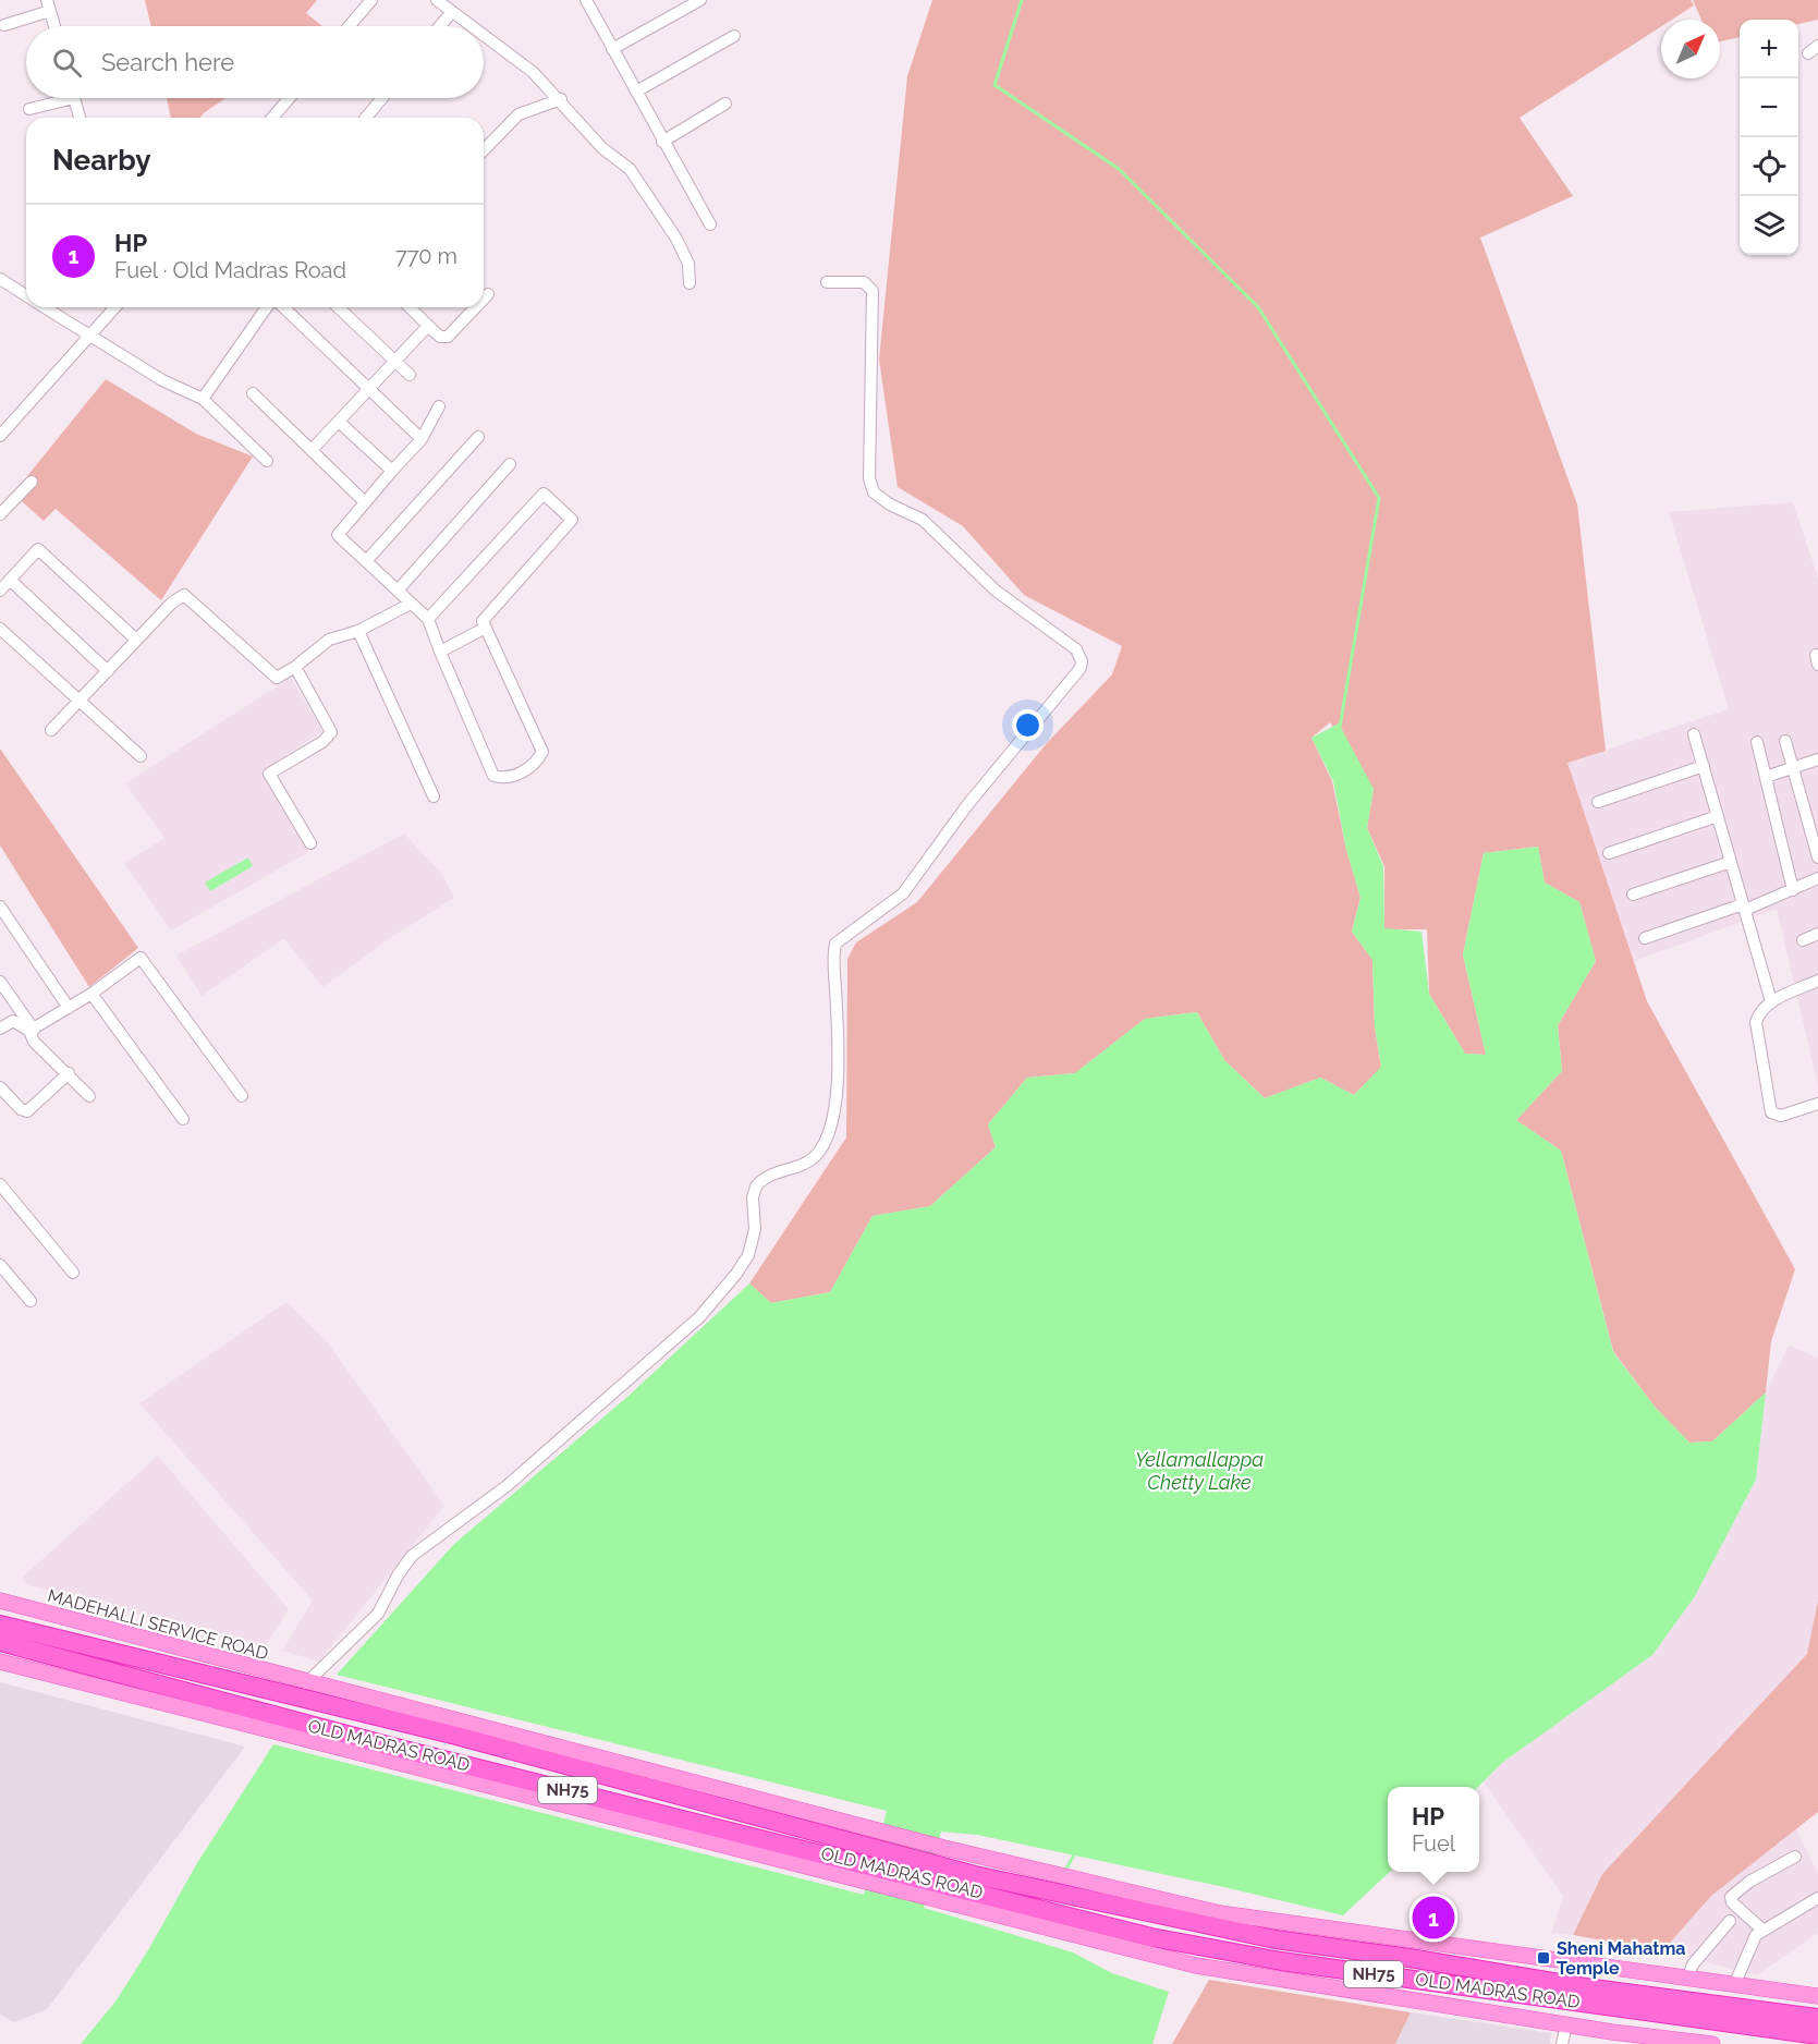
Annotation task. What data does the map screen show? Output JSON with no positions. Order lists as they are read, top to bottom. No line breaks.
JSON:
{"streets":{"highway":["OLD MADRAS ROAD","NH75"],"main road":["MADEHALLI SERVICE ROAD"]},"crossings":[["MADEHALLI SERVICE ROAD","OLD MADRAS ROAD"]],"water":["Yellamallappa Chetty Lake"],"places":{"transit":["Sheni Mahatma Temple"]},"north":"top right","page":{"map_buttons":["+","−"],"search":"Search here","heading":"Nearby","list":[{"mark":"1","name":"HP","note":"Fuel · Old Madras Road","value":"770 m"}],"popup":["HP","Fuel"],"pins":"1"}}
